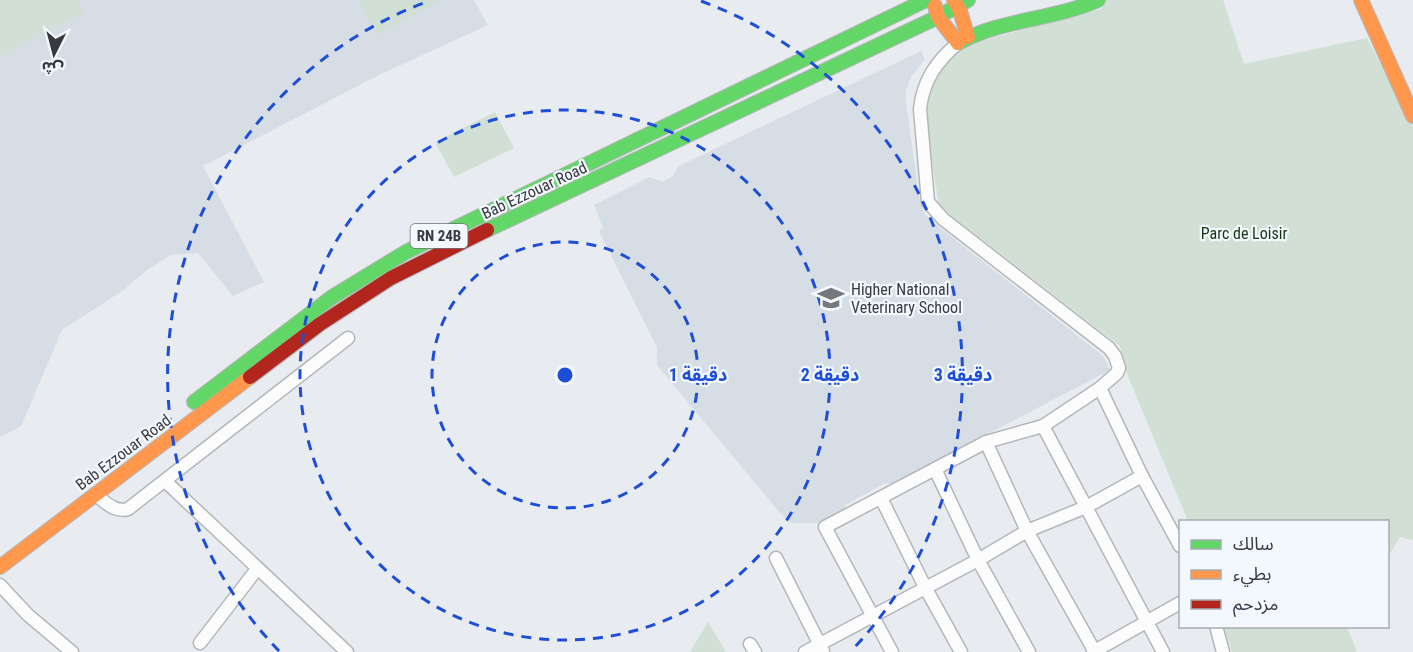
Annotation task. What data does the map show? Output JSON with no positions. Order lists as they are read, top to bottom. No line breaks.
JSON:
{"streets":{"main road":["Bab Ezzouar Road","RN 24B"]},"parks":["Parc de Loisir"],"places":{"school or university":["Higher National Veterinary School"]},"legend":["سالك","بطيء","مزدحم"],"north":"bottom","rings":["1 دقيقة","2 دقيقة","3 دقيقة"]}
